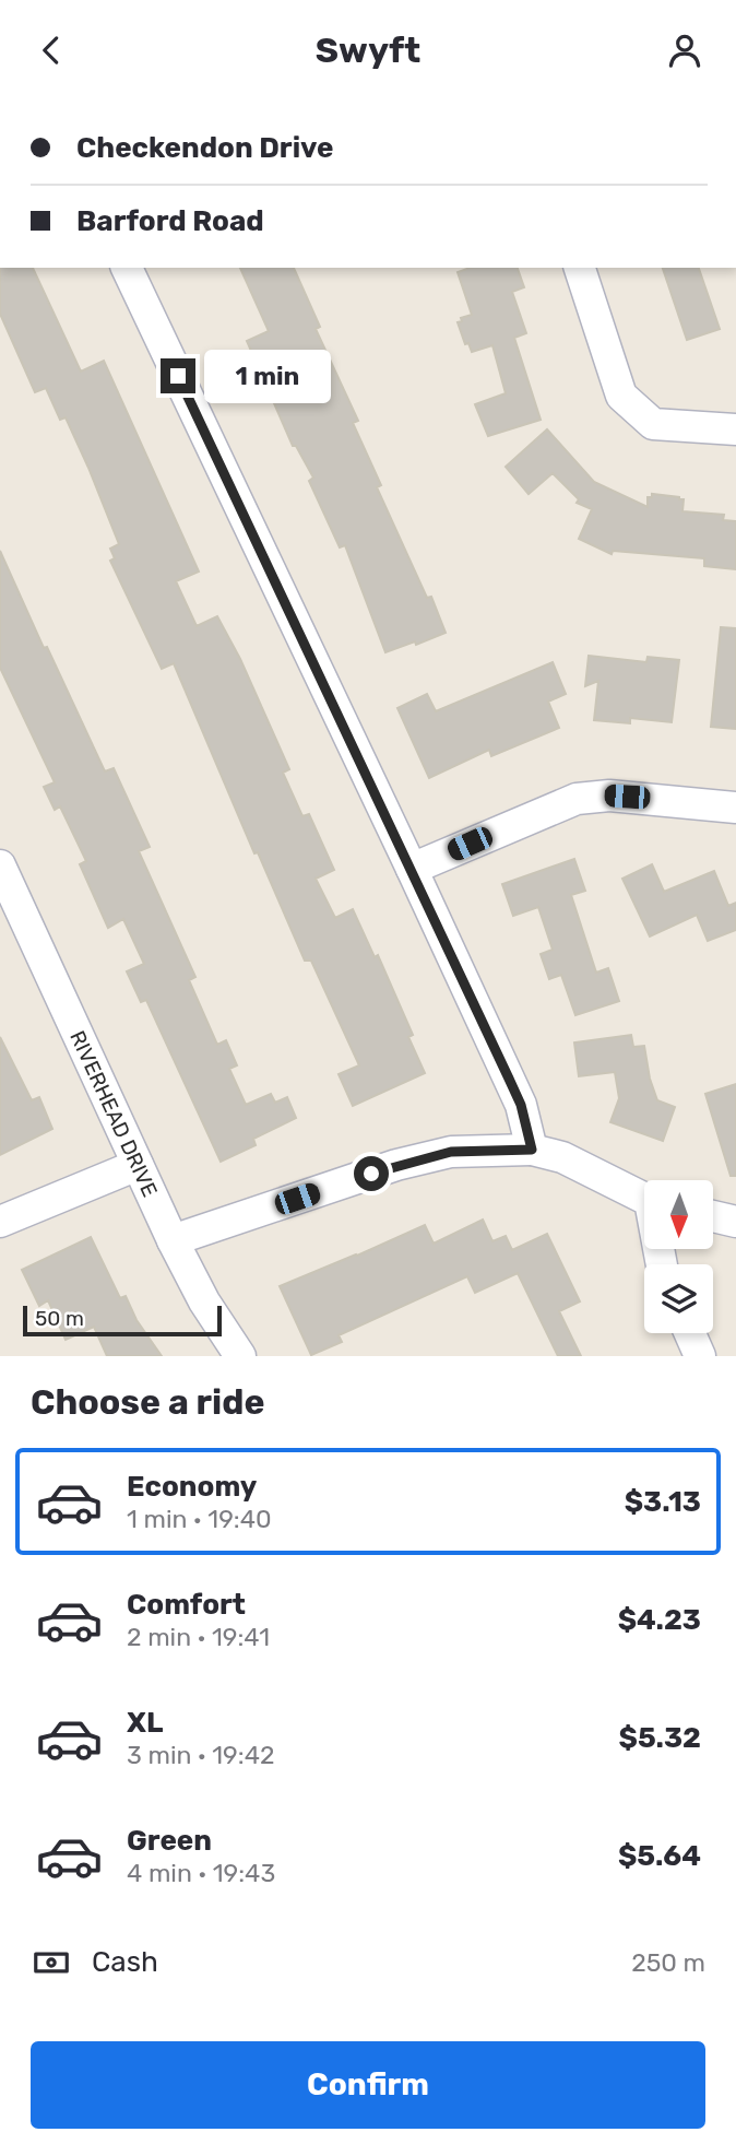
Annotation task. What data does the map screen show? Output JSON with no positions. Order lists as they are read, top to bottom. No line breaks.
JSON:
{"streets":{"street":["RIVERHEAD DRIVE"]},"scale_bar":"50 m","north":"bottom","page":{"header":"Swyft","banner":["Checkendon Drive","Barford Road"],"bubble":"1 min","scale":"50 m","heading":"Choose a ride","list":[{"name":"Economy","note":"1 min · 19:40","value":"$3.13"},{"name":"Comfort","note":"2 min · 19:41","value":"$4.23"},{"name":"XL","note":"3 min · 19:42","value":"$5.32"},{"name":"Green","note":"4 min · 19:43","value":"$5.64"}],"pay":["Cash","250 m"],"buttons":"Confirm"}}
